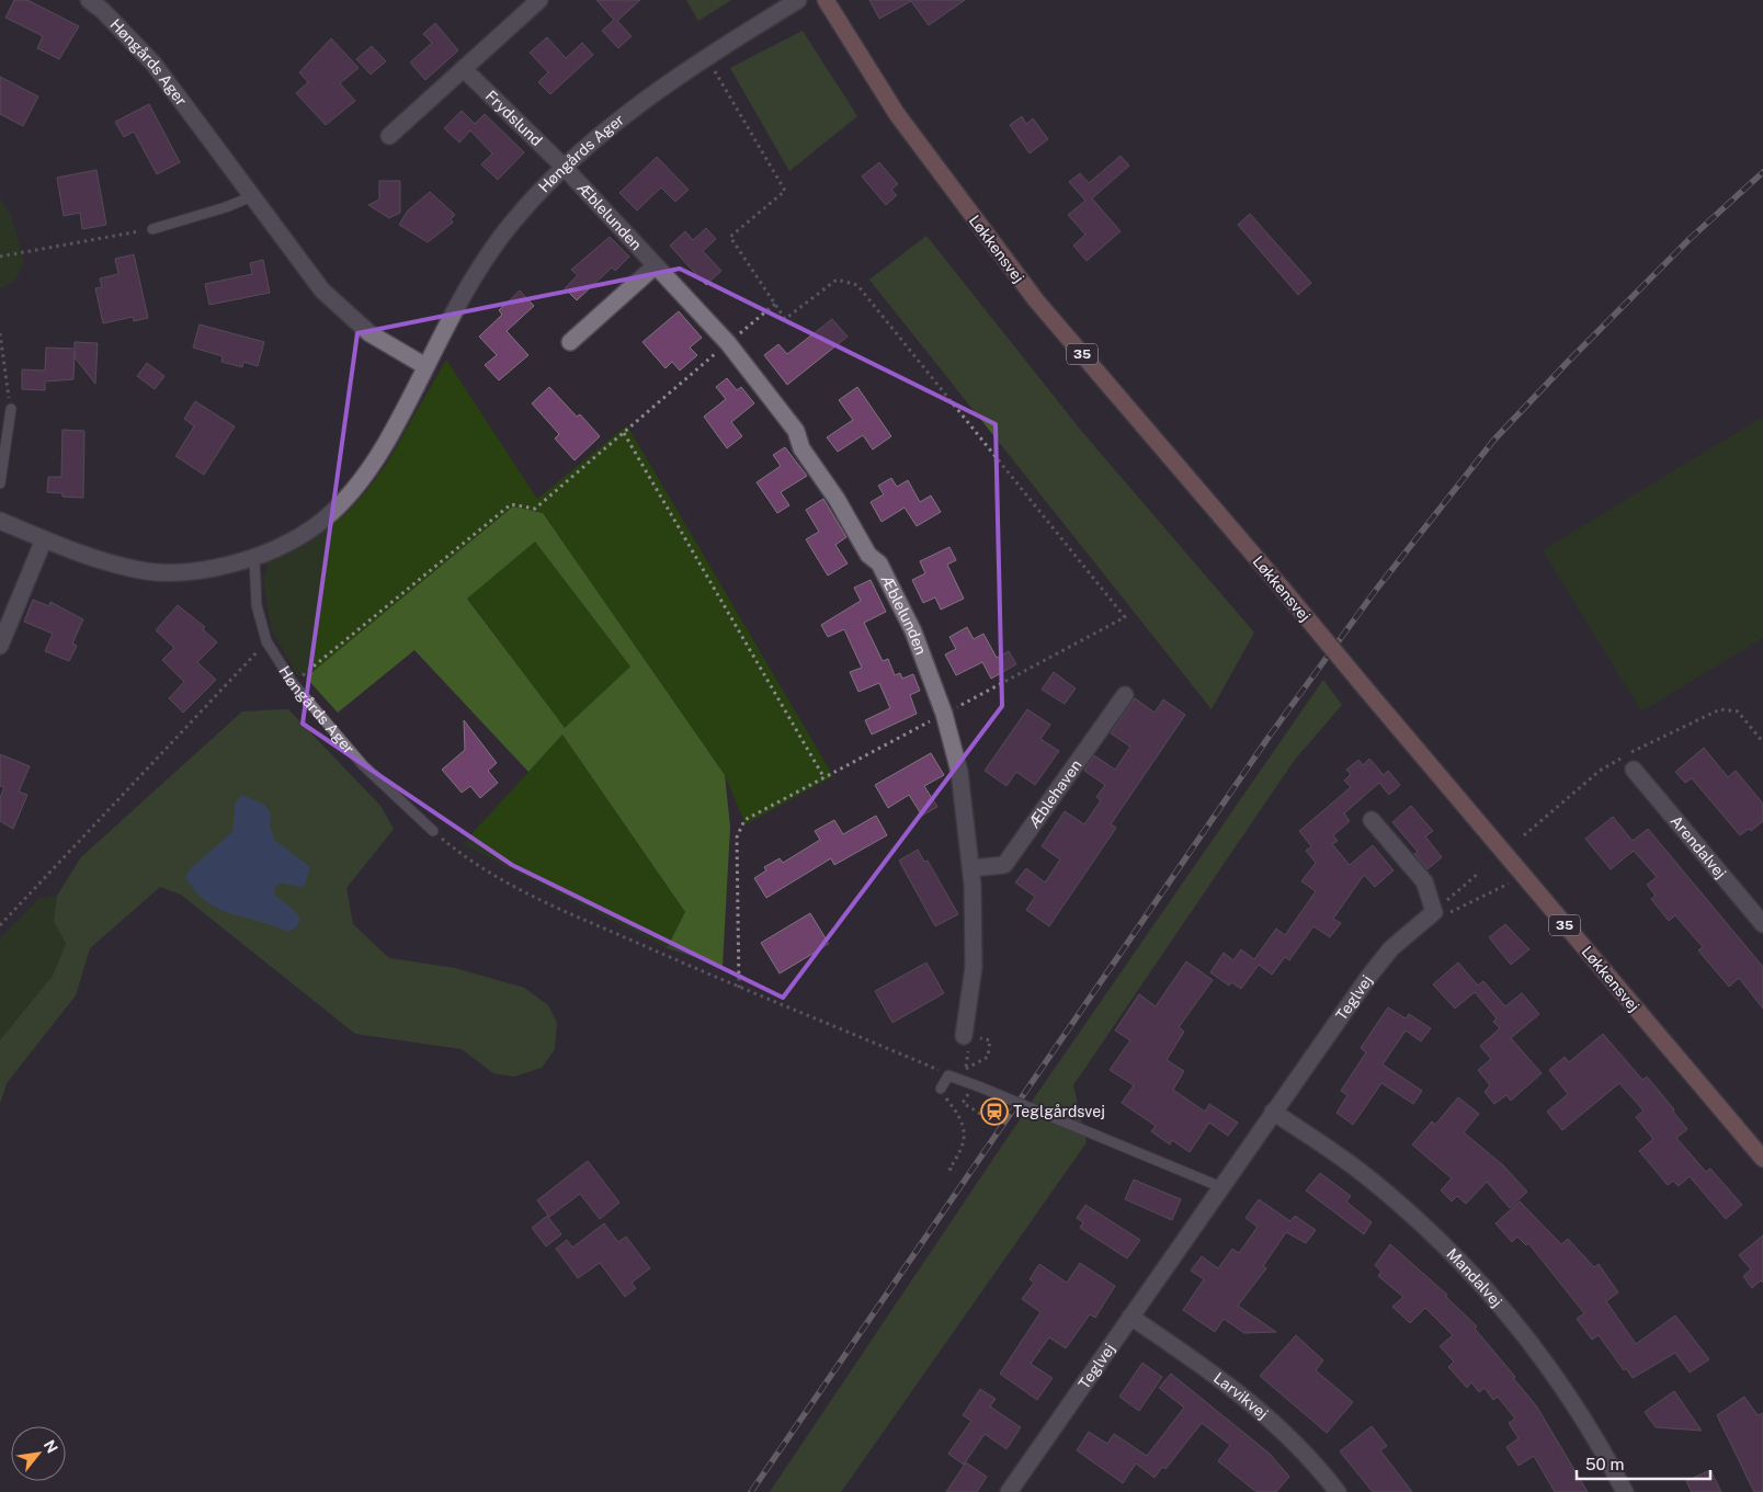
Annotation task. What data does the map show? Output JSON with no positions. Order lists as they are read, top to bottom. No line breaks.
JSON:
{"streets":{"main road":["Løkkensvej","35"],"street":["Høngårds Ager","Frydslund","Æblelunden","Æblehaven","Arendalvej","Teglvej","Mandalvej","Larvikvej"]},"crossings":[["Høngårds Ager","Frydslund"],["Høngårds Ager","Æblelunden"],["Frydslund","Æblelunden"],["Æblelunden","Æblehaven"],["Teglvej","Mandalvej"],["Teglvej","Larvikvej"]],"places":{"station":["Teglgårdsvej"]},"scale_bar":"50 m","north":"top right"}
